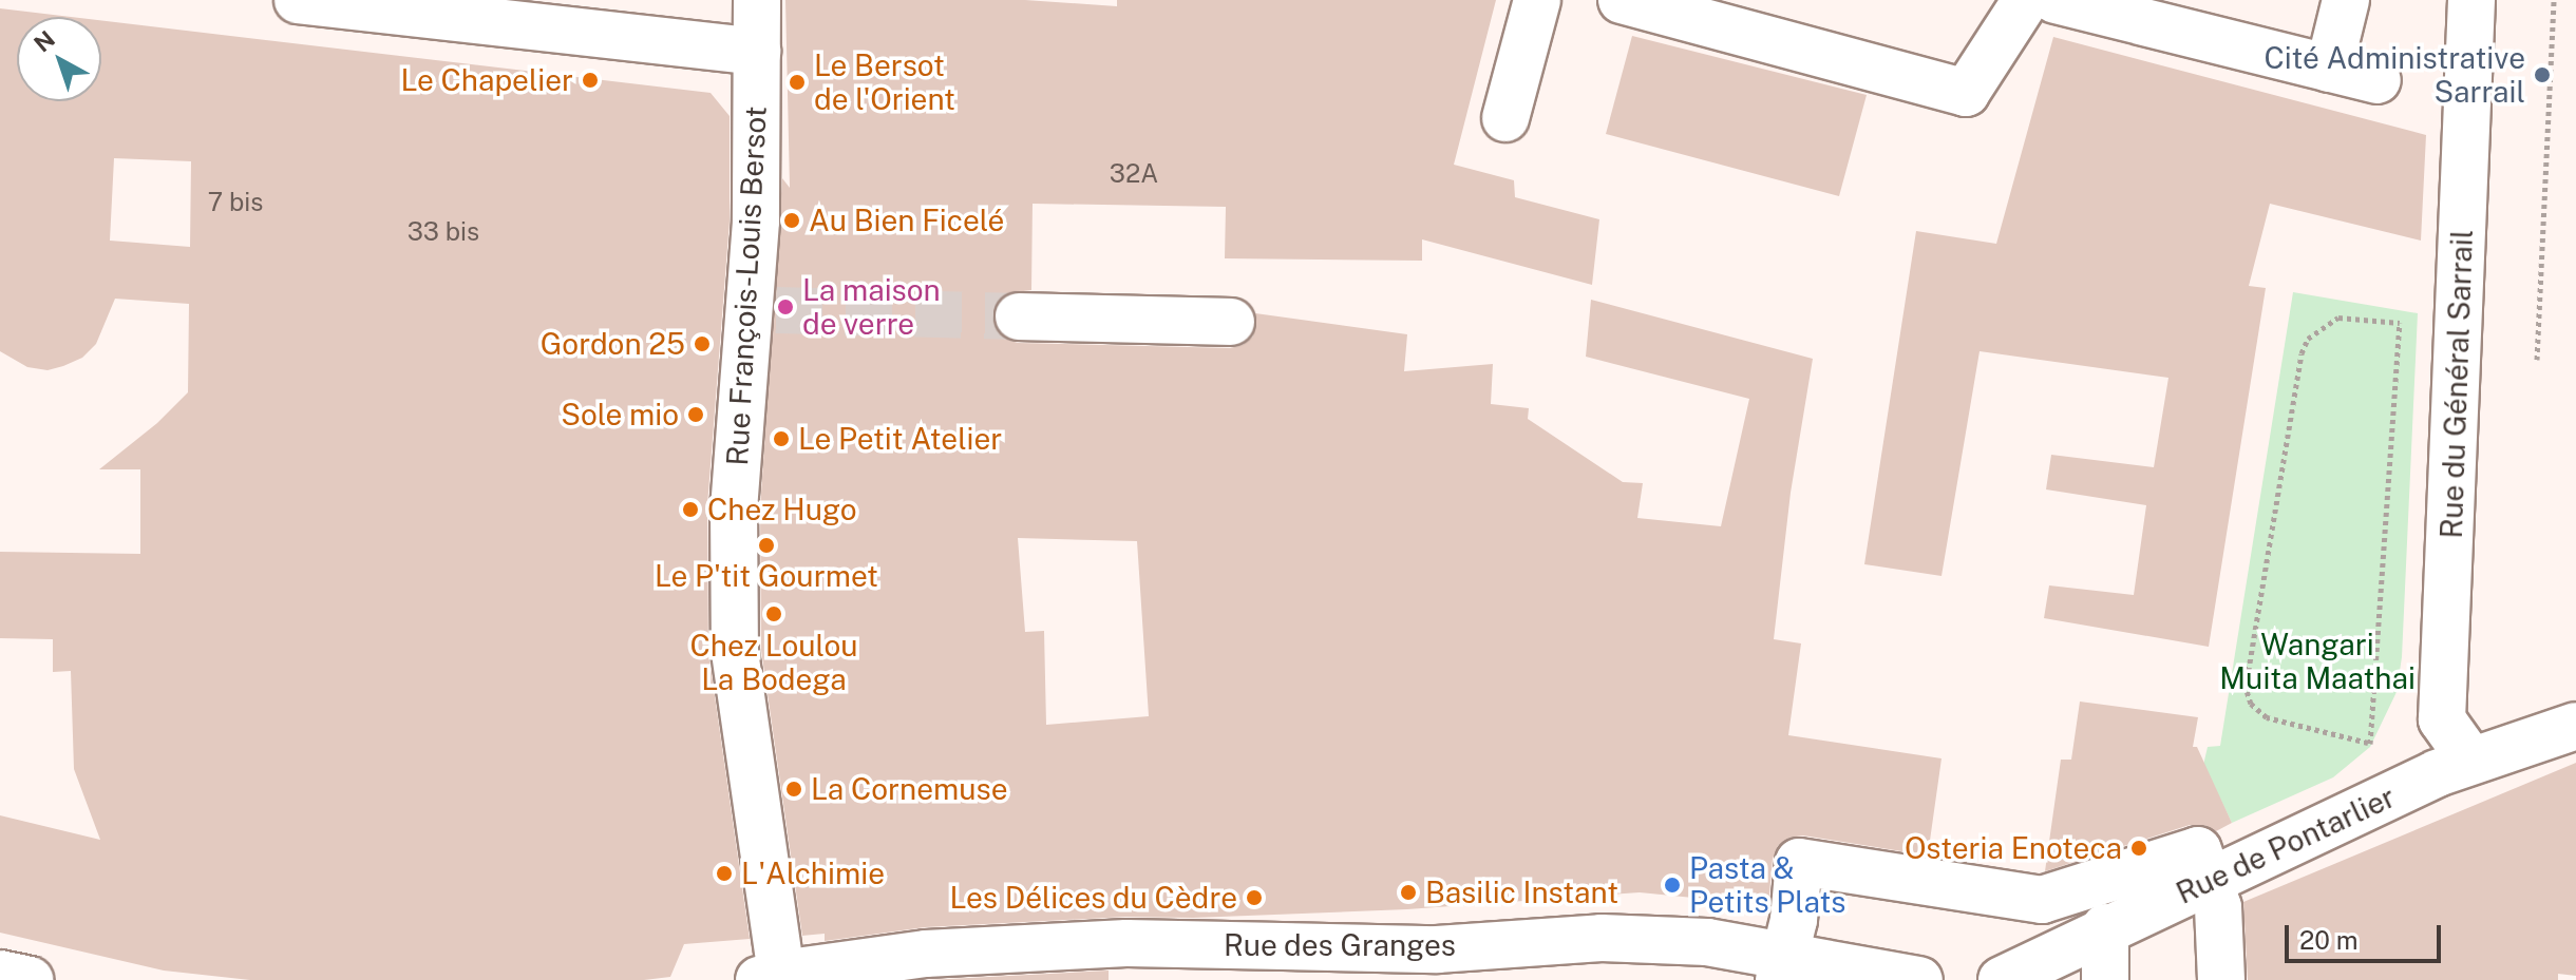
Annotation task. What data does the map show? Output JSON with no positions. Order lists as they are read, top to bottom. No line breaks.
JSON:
{"streets":{"street":["Rue François-Louis Bersot","Rue du Général Sarrail","Rue de Pontarlier","Rue des Granges"]},"crossings":[["Rue François-Louis Bersot","Rue des Granges"],["Rue du Général Sarrail","Rue de Pontarlier"]],"parks":["Wangari Muita Maathai"],"places":["Cité Administrative Sarrail","Le Chapelier","Le Bersot de l'Orient","Au Bien Ficelé","La maison de verre","Gordon 25","Sole mio","Le Petit Atelier","Chez Hugo","Le P'tit Gourmet","Chez Loulou La Bodega","La Cornemuse","Osteria Enoteca","L'Alchimie","Pasta & Petits Plats","Basilic Instant","Les Délices du Cèdre"],"house_numbers":["32A","7 bis","33 bis"],"scale_bar":"20 m","north":"top left"}
